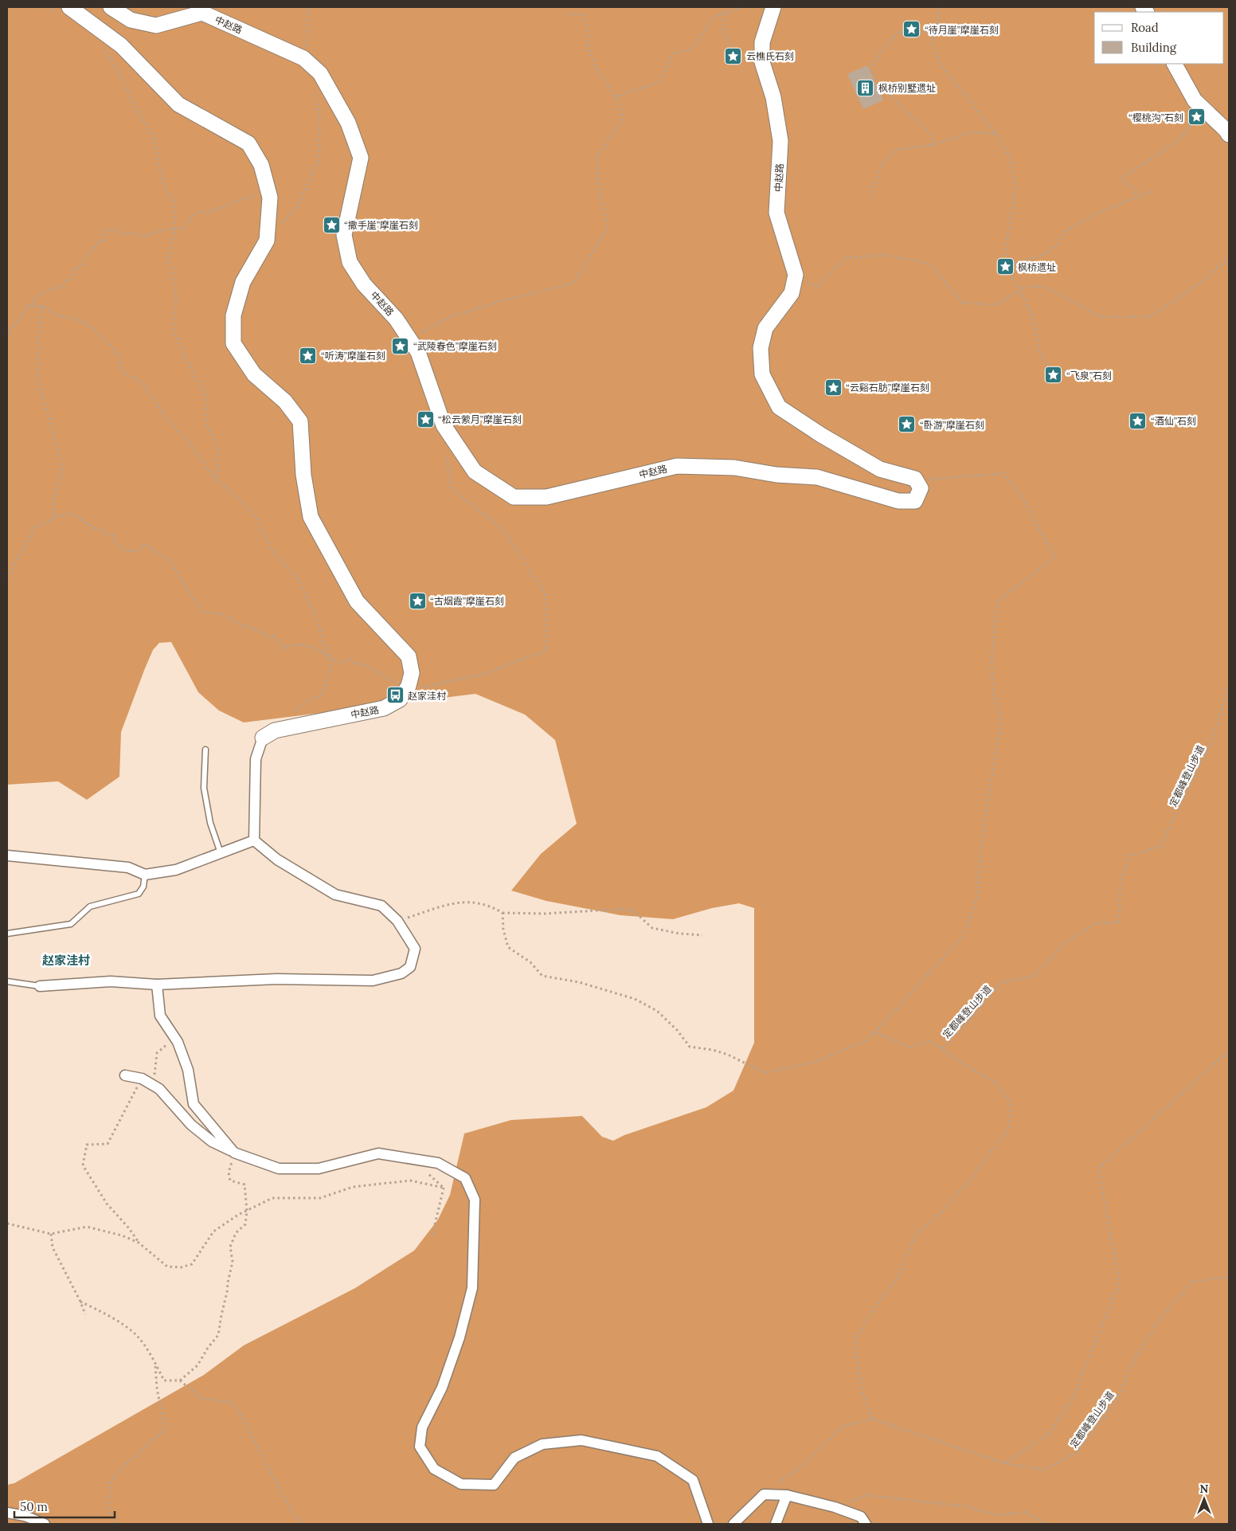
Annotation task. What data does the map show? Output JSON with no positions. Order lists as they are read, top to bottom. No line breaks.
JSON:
{"streets":{"street":["中赵路"],"path":["定都峰登山步道"]},"districts":["赵家洼村"],"places":{"place":["“待月崖”摩崖石刻","云樵氏石刻","“樱桃沟”石刻","“撒手崖”摩崖石刻","枫桥遗址","“武陵春色”摩崖石刻","“听涛”摩崖石刻","“飞泉”石刻","“云谿石肪”摩崖石刻","“松云萦月”摩崖石刻","“酒仙”石刻","“卧游”摩崖石刻","“古烟霞”摩崖石刻"],"building":["枫桥别墅遗址"],"bus stop":["赵家洼村"]},"legend":["Road","Building"],"scale_bar":"50 m","north":"top"}
